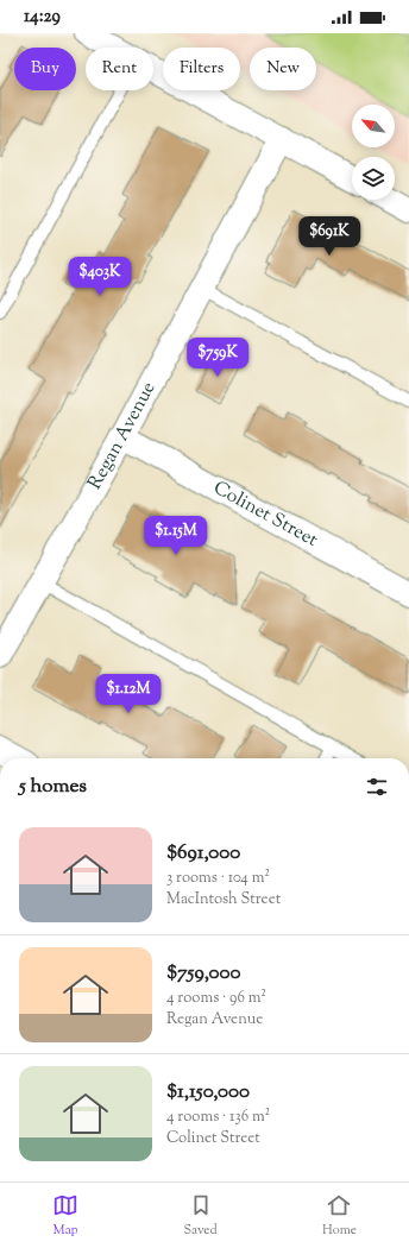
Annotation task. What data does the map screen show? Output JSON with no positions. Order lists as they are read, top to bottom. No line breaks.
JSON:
{"streets":{"street":["Regan Avenue","Colinet Street"]},"crossings":[["Regan Avenue","Colinet Street"]],"north":"top left","page":{"status":"14:29","chip":["Buy","Rent","Filters","New"],"price":["$691K","$403K","$759K","$1.15M","$1.12M"],"heading":"5 homes","list":[{"name":"$691,000","note":"3 rooms · 104 m² · MacIntosh Street"},{"name":"$759,000","note":"4 rooms · 96 m² · Regan Avenue"},{"name":"$1,150,000","note":"4 rooms · 136 m² · Colinet Street"}],"tabs":["Map","Saved","Home"]}}
